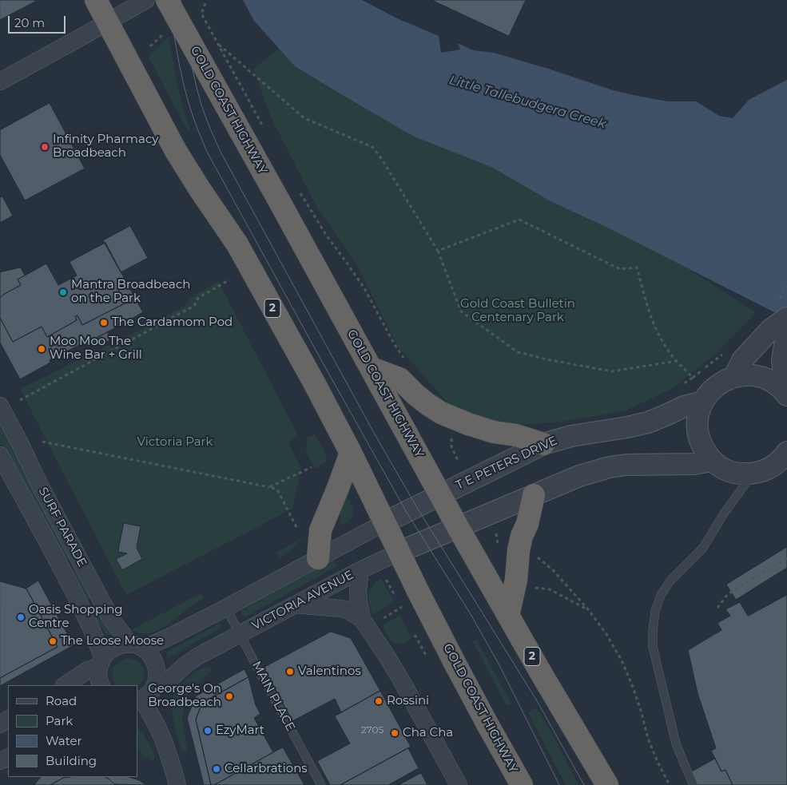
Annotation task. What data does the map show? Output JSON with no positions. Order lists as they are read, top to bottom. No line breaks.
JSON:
{"streets":{"highway":["GOLD COAST HIGHWAY","2"],"street":["T E PETERS DRIVE","SURF PARADE","VICTORIA AVENUE"],"lane":["MAIN PLACE"]},"crossings":[["GOLD COAST HIGHWAY","T E PETERS DRIVE"],["GOLD COAST HIGHWAY","VICTORIA AVENUE"],["SURF PARADE","VICTORIA AVENUE"],["VICTORIA AVENUE","MAIN PLACE"]],"water":["Little Tallebudgera Creek"],"parks":["Gold Coast Bulletin Centenary Park","Victoria Park"],"places":["Infinity Pharmacy Broadbeach","Mantra Broadbeach on the Park","The Cardamom Pod","Moo Moo The Wine Bar + Grill","Oasis Shopping Centre","The Loose Moose","Valentinos","George's On Broadbeach","Rossini","EzyMart","Cha Cha","Cellarbrations"],"house_numbers":["2705"],"legend":["Road","Park","Water","Building"],"scale_bar":"20 m"}
